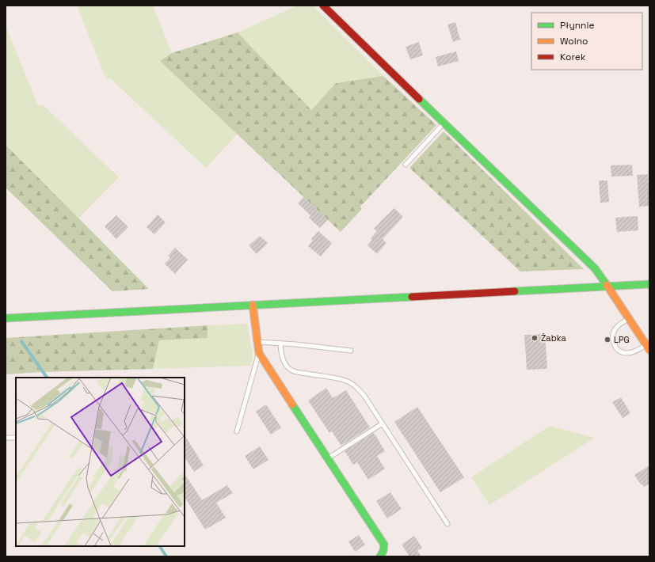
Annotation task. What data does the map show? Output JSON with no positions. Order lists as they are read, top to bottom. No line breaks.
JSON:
{"places":["Żabka","LPG"],"legend":["Płynnie","Wolno","Korek"]}
